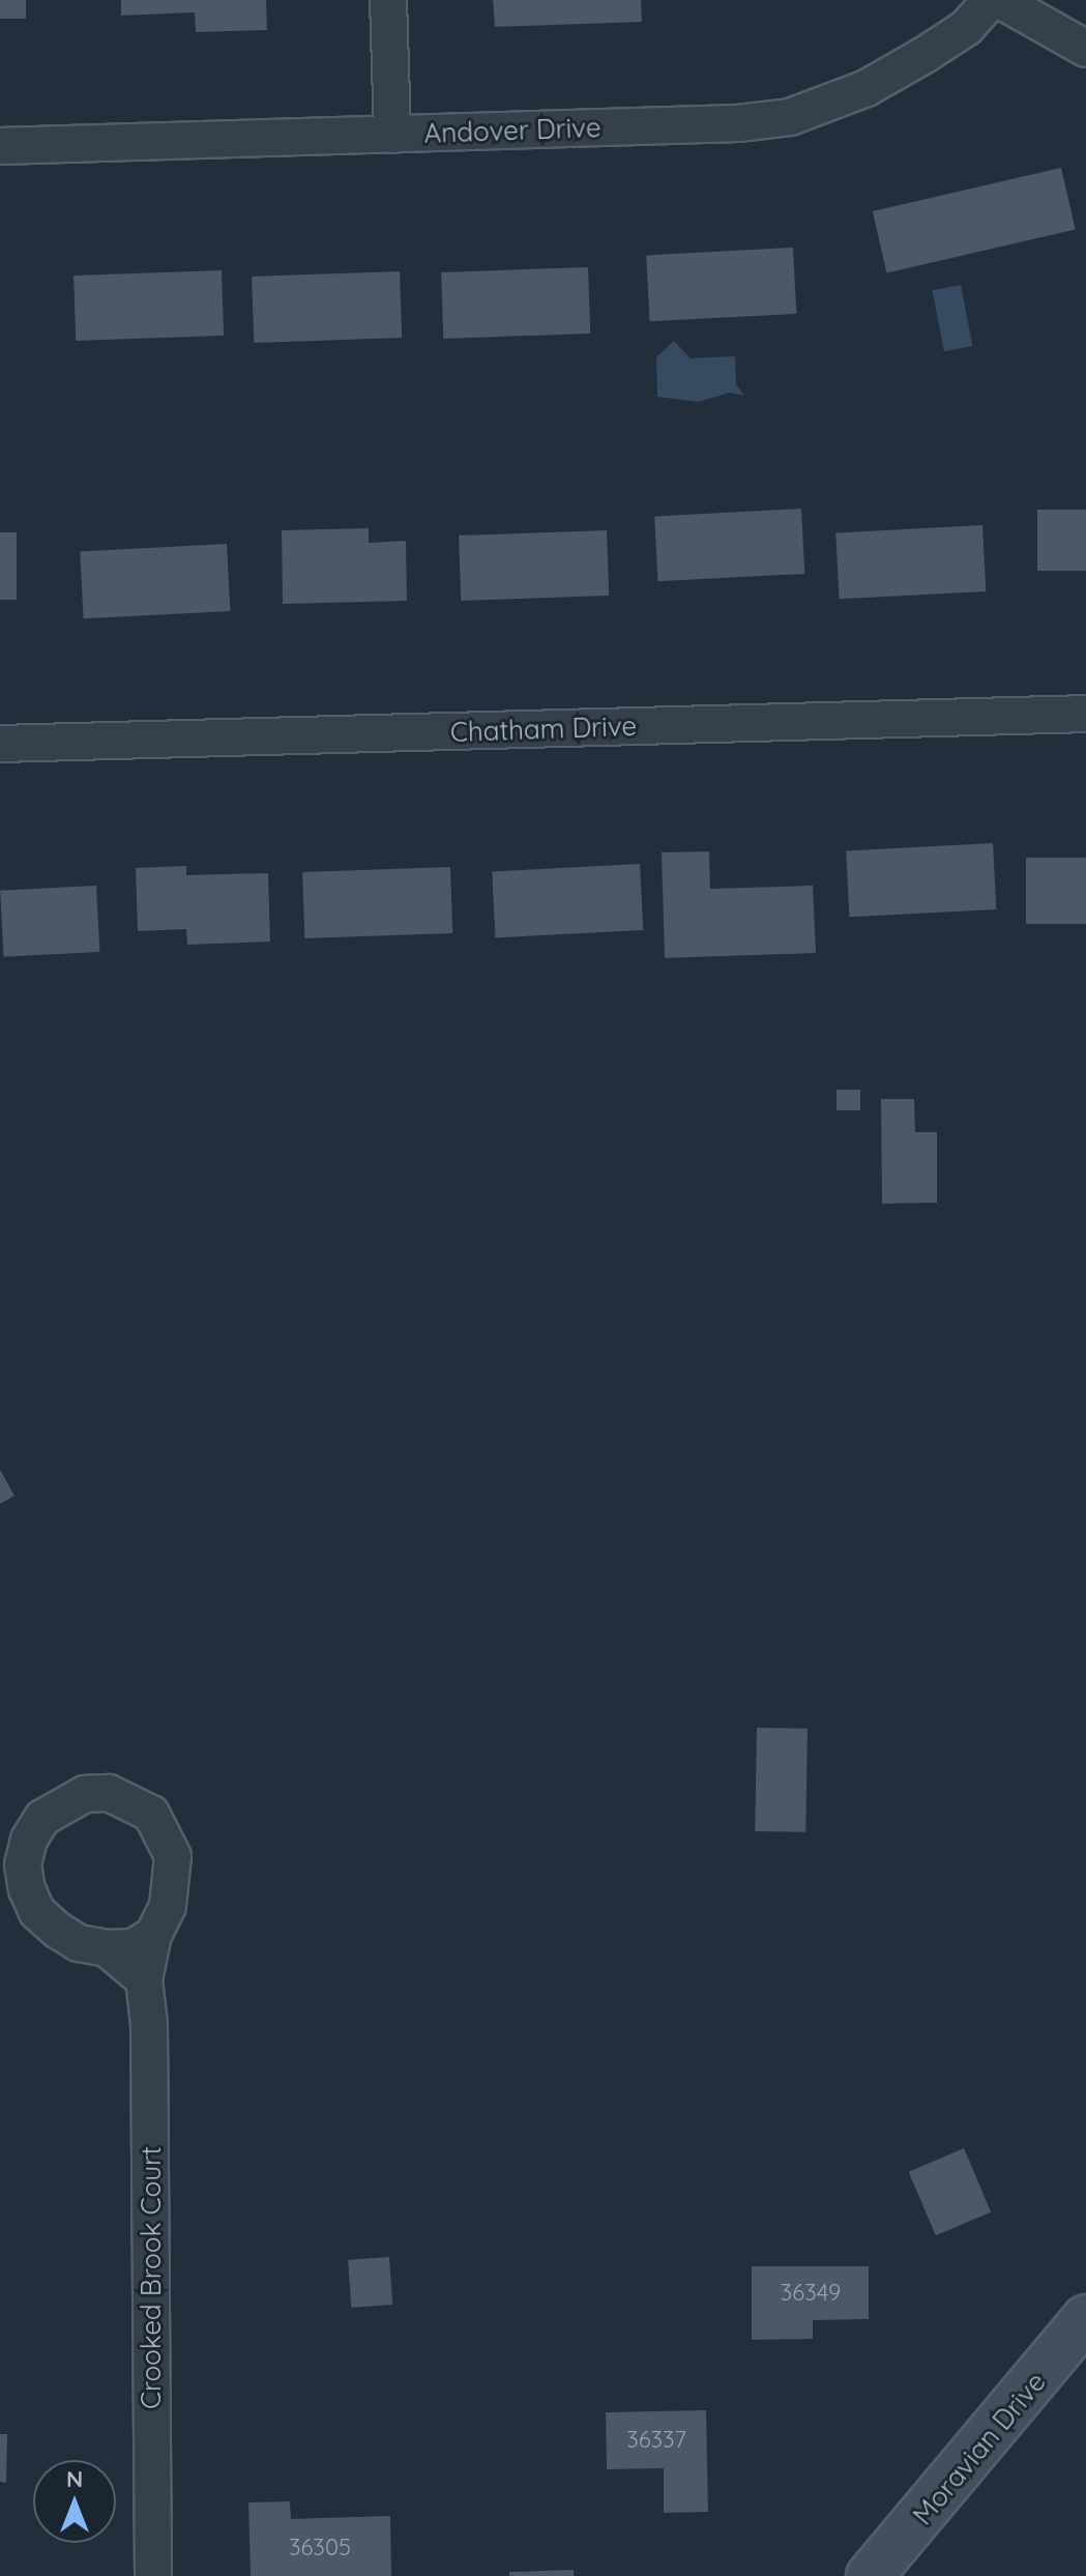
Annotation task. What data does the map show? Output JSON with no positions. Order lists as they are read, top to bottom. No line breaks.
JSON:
{"streets":{"street":["Andover Drive","Chatham Drive","Crooked Brook Court","Moravian Drive"]},"house_numbers":["36349","36337","36305"],"north":"top"}
